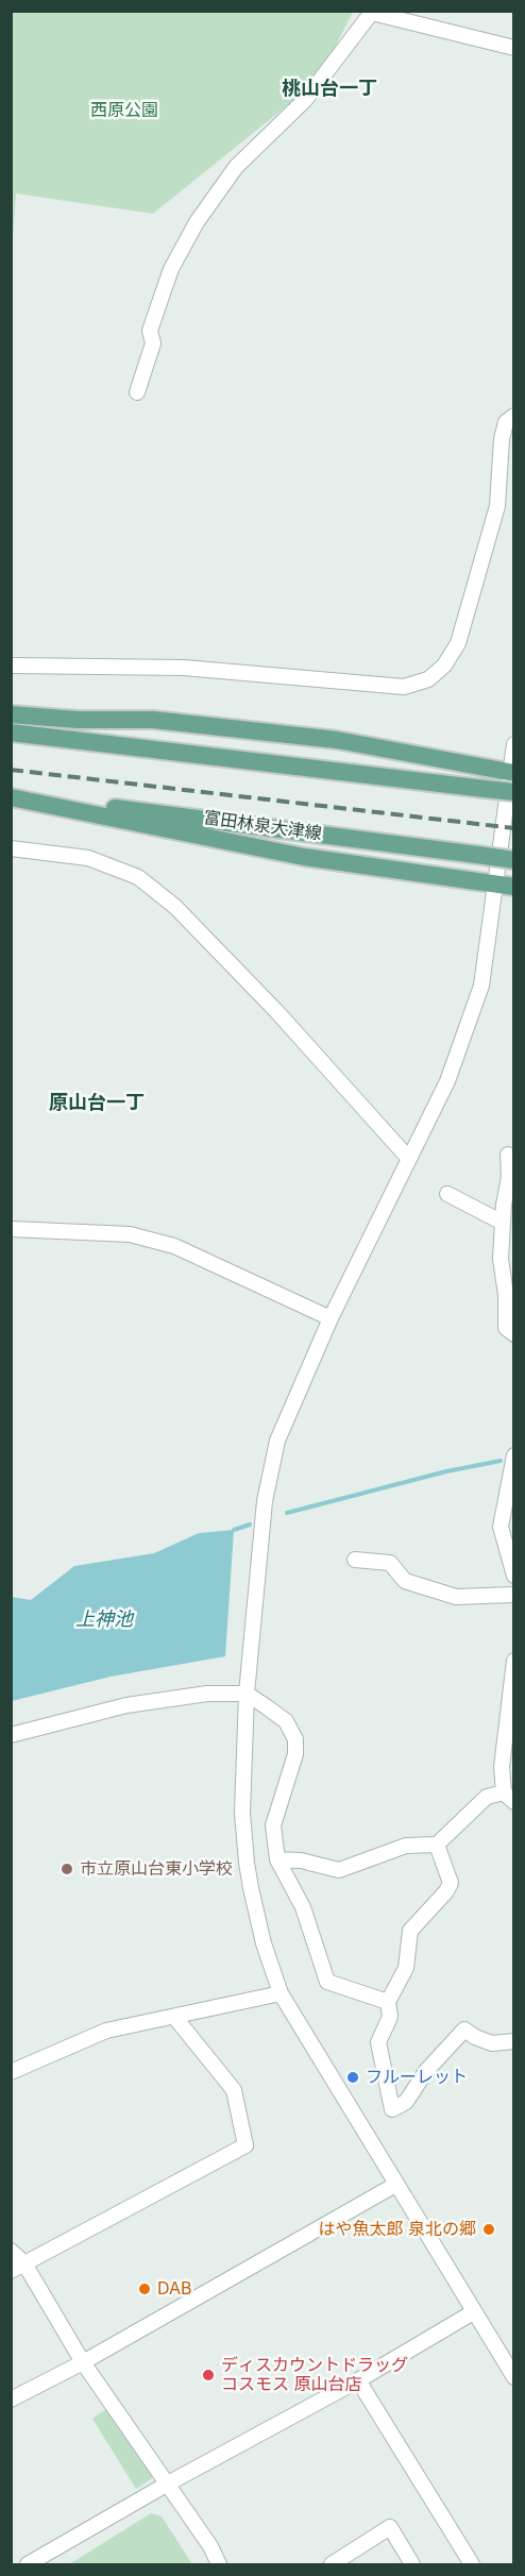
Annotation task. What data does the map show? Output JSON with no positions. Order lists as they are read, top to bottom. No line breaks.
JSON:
{"streets":{"main road":["富田林泉大津線"]},"districts":["桃山台一丁","原山台一丁"],"water":["上神池"],"parks":["西原公園"],"places":["市立原山台東小学校","フルーレット","はや魚太郎 泉北の郷","DAB","ディスカウントドラッグ コスモス 原山台店"]}
